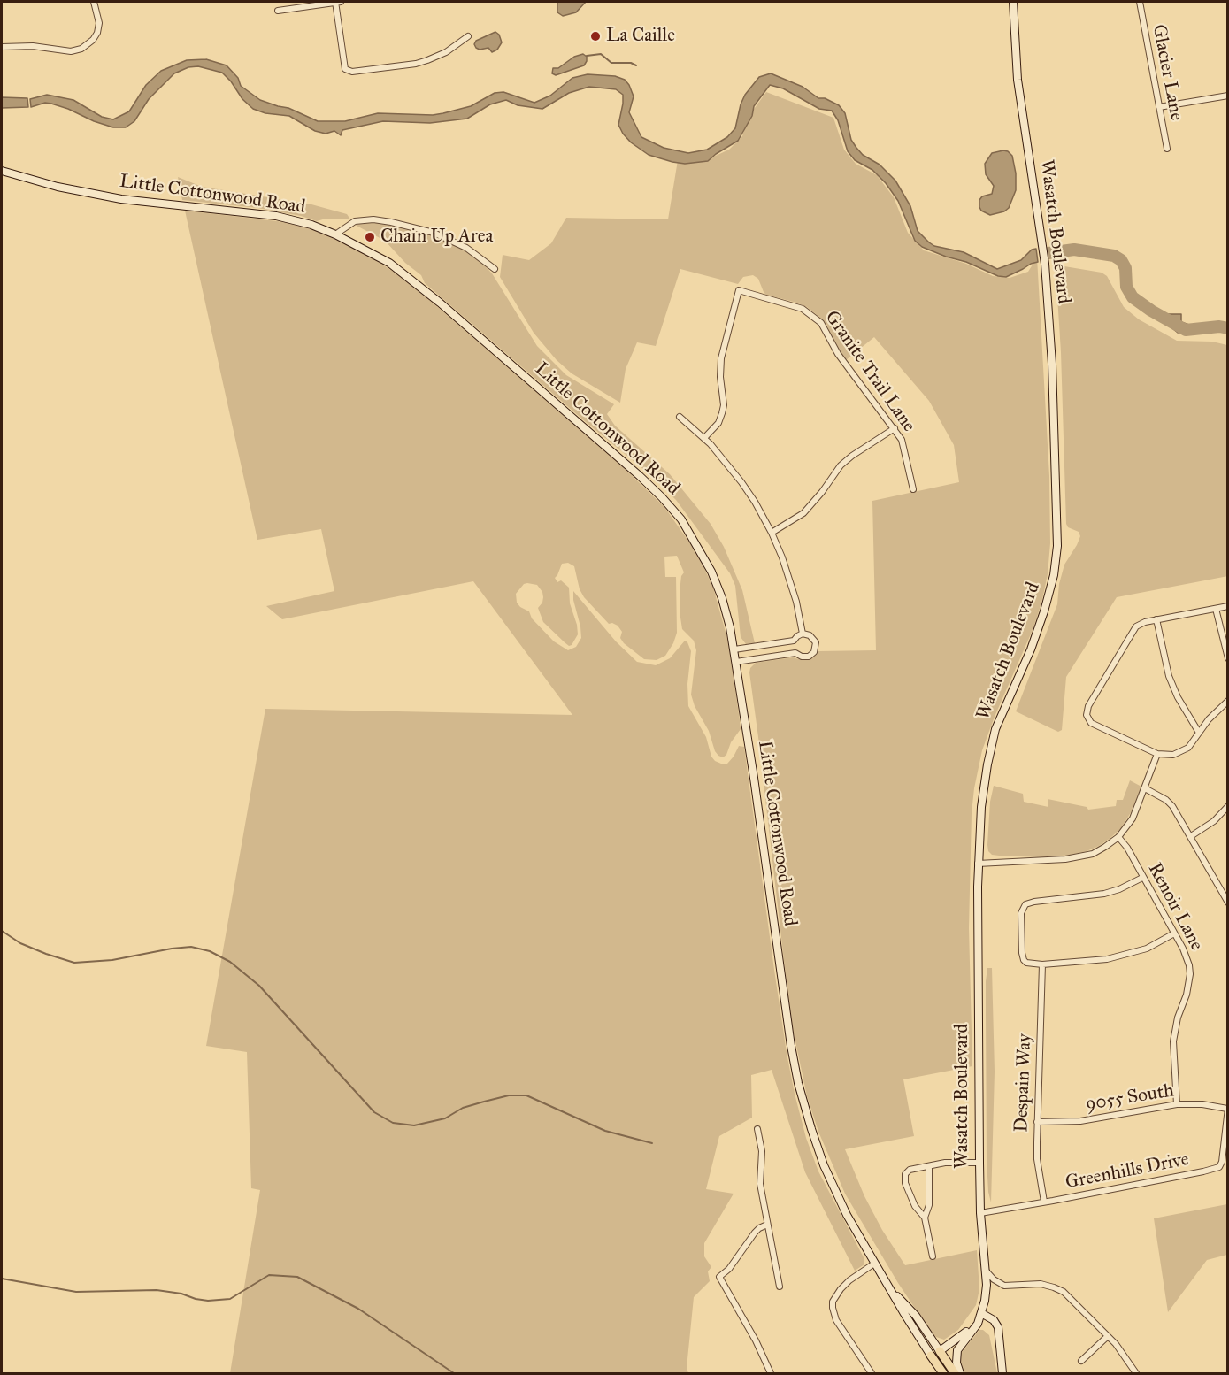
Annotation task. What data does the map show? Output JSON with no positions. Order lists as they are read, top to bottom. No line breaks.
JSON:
{"streets":{"main road":["Little Cottonwood Road","Wasatch Boulevard"],"street":["Glacier Lane","Granite Trail Lane","Renoir Lane","Despain Way","9055 South","Greenhills Drive"]},"crossings":[["Little Cottonwood Road","Wasatch Boulevard"],["Wasatch Boulevard","Greenhills Drive"],["Renoir Lane","9055 South"],["Despain Way","9055 South"],["Despain Way","Greenhills Drive"],["9055 South","Greenhills Drive"]],"places":["La Caille","Chain Up Area"]}
